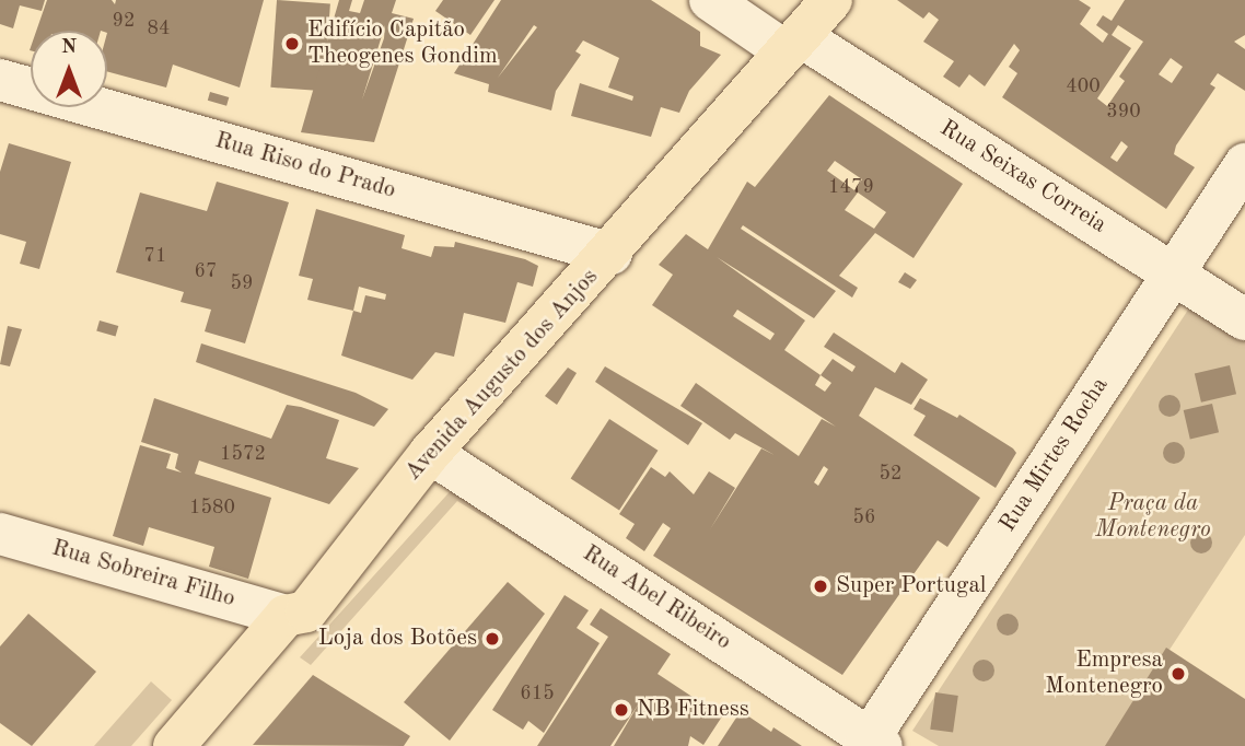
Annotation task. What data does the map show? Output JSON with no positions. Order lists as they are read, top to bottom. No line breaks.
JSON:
{"streets":{"main road":["Avenida Augusto dos Anjos"],"street":["Rua Riso do Prado","Rua Seixas Correia","Rua Mirtes Rocha","Rua Sobreira Filho","Rua Abel Ribeiro"]},"crossings":[["Rua Riso do Prado","Avenida Augusto dos Anjos"],["Rua Seixas Correia","Avenida Augusto dos Anjos"],["Rua Seixas Correia","Rua Mirtes Rocha"],["Avenida Augusto dos Anjos","Rua Sobreira Filho"],["Avenida Augusto dos Anjos","Rua Abel Ribeiro"],["Rua Mirtes Rocha","Rua Abel Ribeiro"]],"parks":["Praça da Montenegro"],"places":["Edifício Capitão Theogenes Gondim","Super Portugal","Loja dos Botões","Empresa Montenegro","NB Fitness"],"house_numbers":["92","84","400","390","1479","71","67","59","1572","52","1580","56","615"],"north":"top"}
